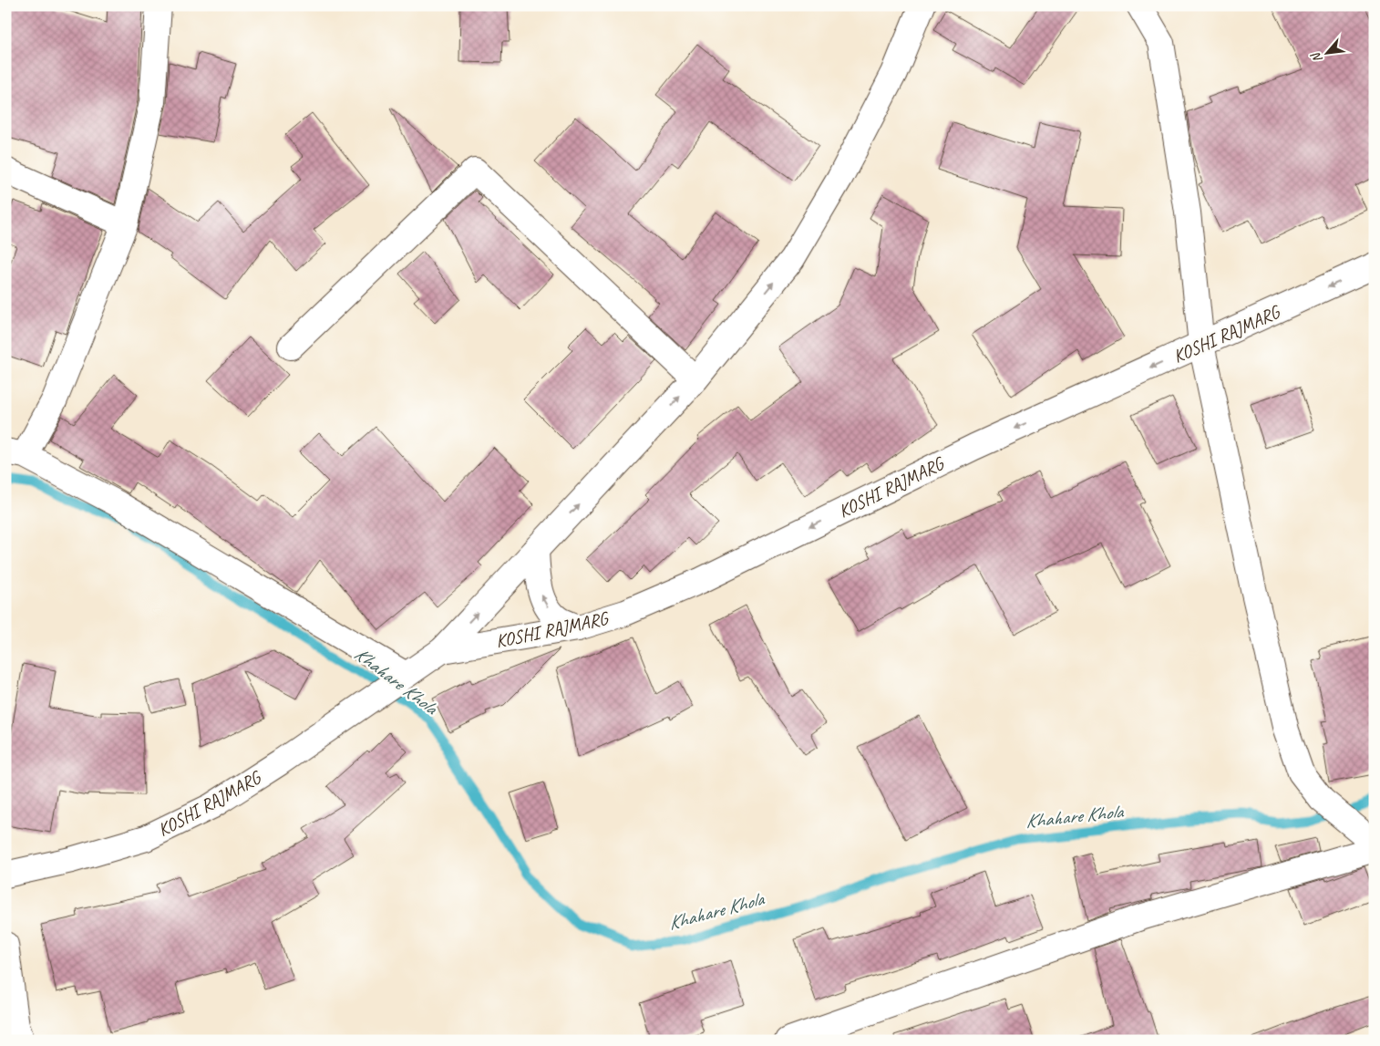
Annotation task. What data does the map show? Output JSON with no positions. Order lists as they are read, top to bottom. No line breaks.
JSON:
{"streets":{"street":["KOSHI RAJMARG"]},"one_way":["KOSHI RAJMARG"],"water":["Khahare Khola"],"north":"bottom left"}
